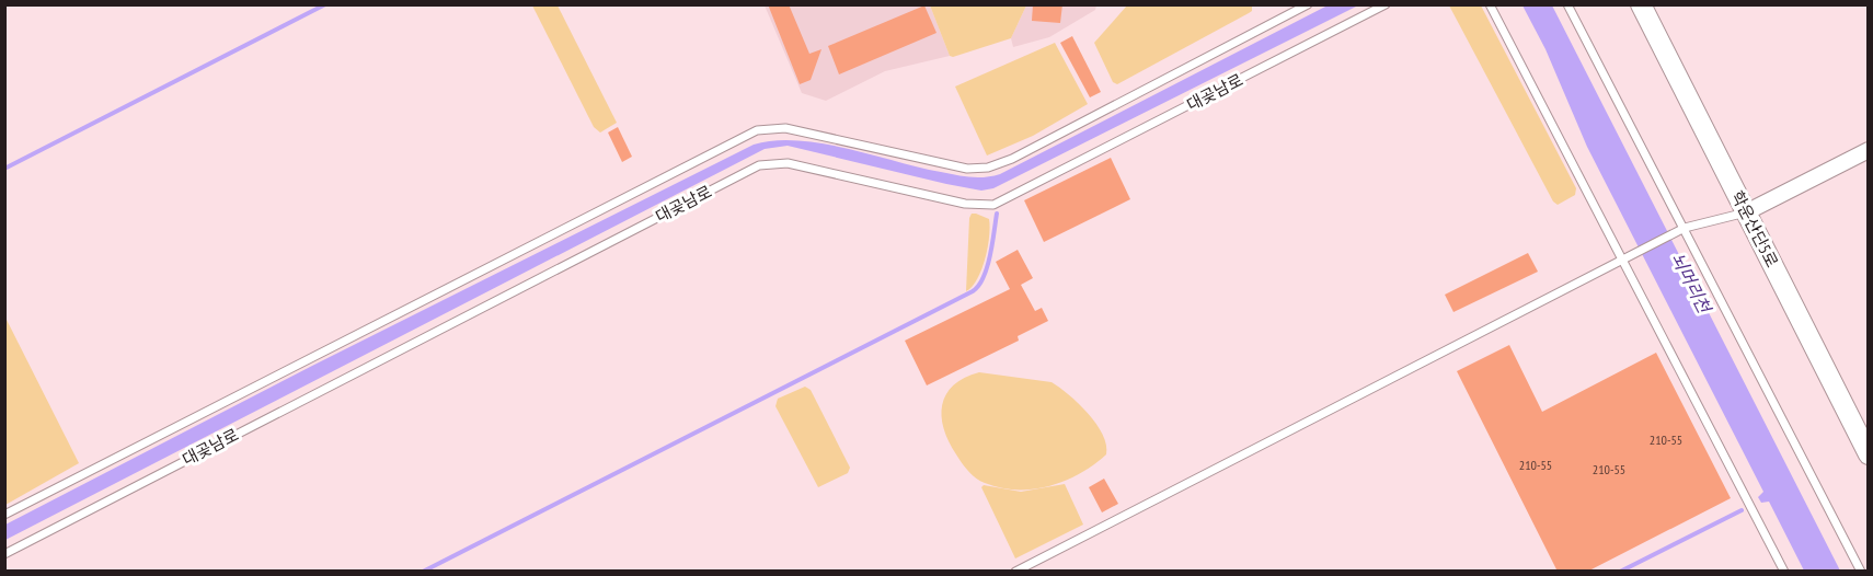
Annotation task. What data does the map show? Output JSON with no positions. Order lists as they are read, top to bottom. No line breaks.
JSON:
{"streets":{"street":["학운산단5로"],"lane":["대곶남로"]},"water":["뇌머리천"],"house_numbers":["210-55","210-55","210-55"]}
